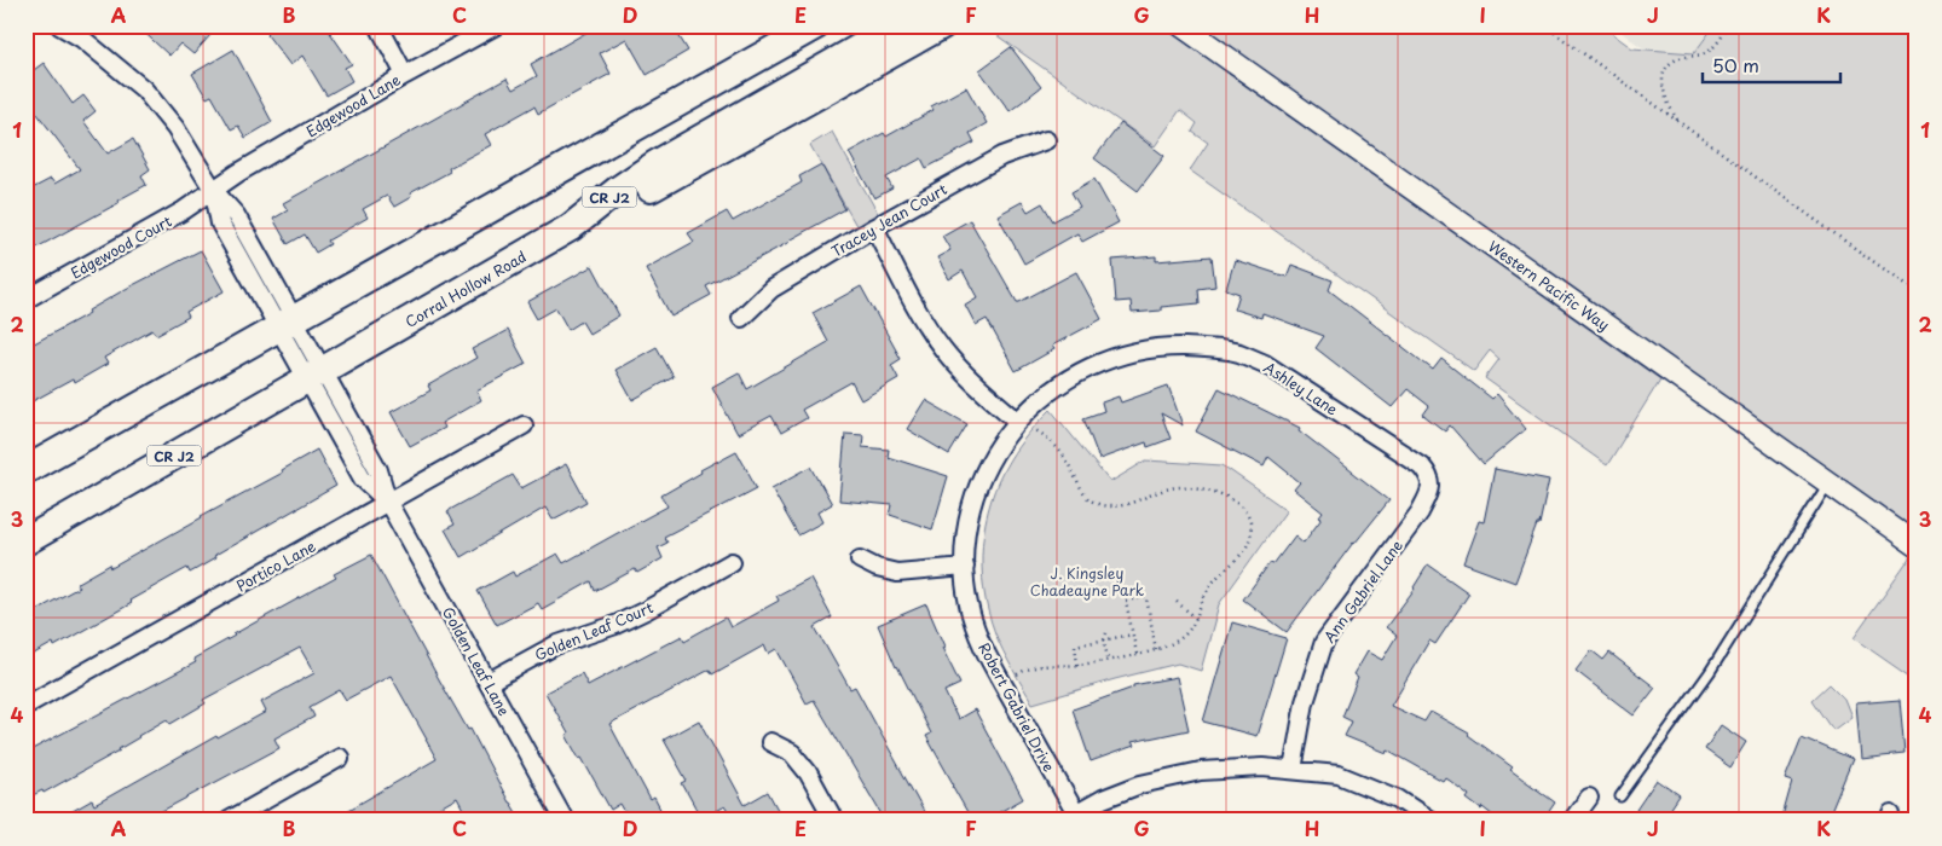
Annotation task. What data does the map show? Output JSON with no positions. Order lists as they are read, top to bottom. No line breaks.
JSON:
{"streets":{"main road":["CR J2","Corral Hollow Road"],"street":["Edgewood Lane","Tracey Jean Court","Edgewood Court","Western Pacific Way","Ashley Lane","Portico Lane","Ann Gabriel Lane","Golden Leaf Court","Golden Leaf Lane","Robert Gabriel Drive"]},"crossings":[["Edgewood Lane","Edgewood Court"],["Edgewood Lane","Golden Leaf Lane"],["Edgewood Court","Golden Leaf Lane"],["Corral Hollow Road","Golden Leaf Lane"],["Ashley Lane","Ann Gabriel Lane"],["Ashley Lane","Robert Gabriel Drive"],["Portico Lane","Golden Leaf Lane"],["Golden Leaf Court","Golden Leaf Lane"]],"parks":["J. Kingsley Chadeayne Park"],"scale_bar":"50 m","grid":{"columns":["A","B","C","D","E","F","G","H","I","J","K"],"rows":["1","2","3","4"]}}
